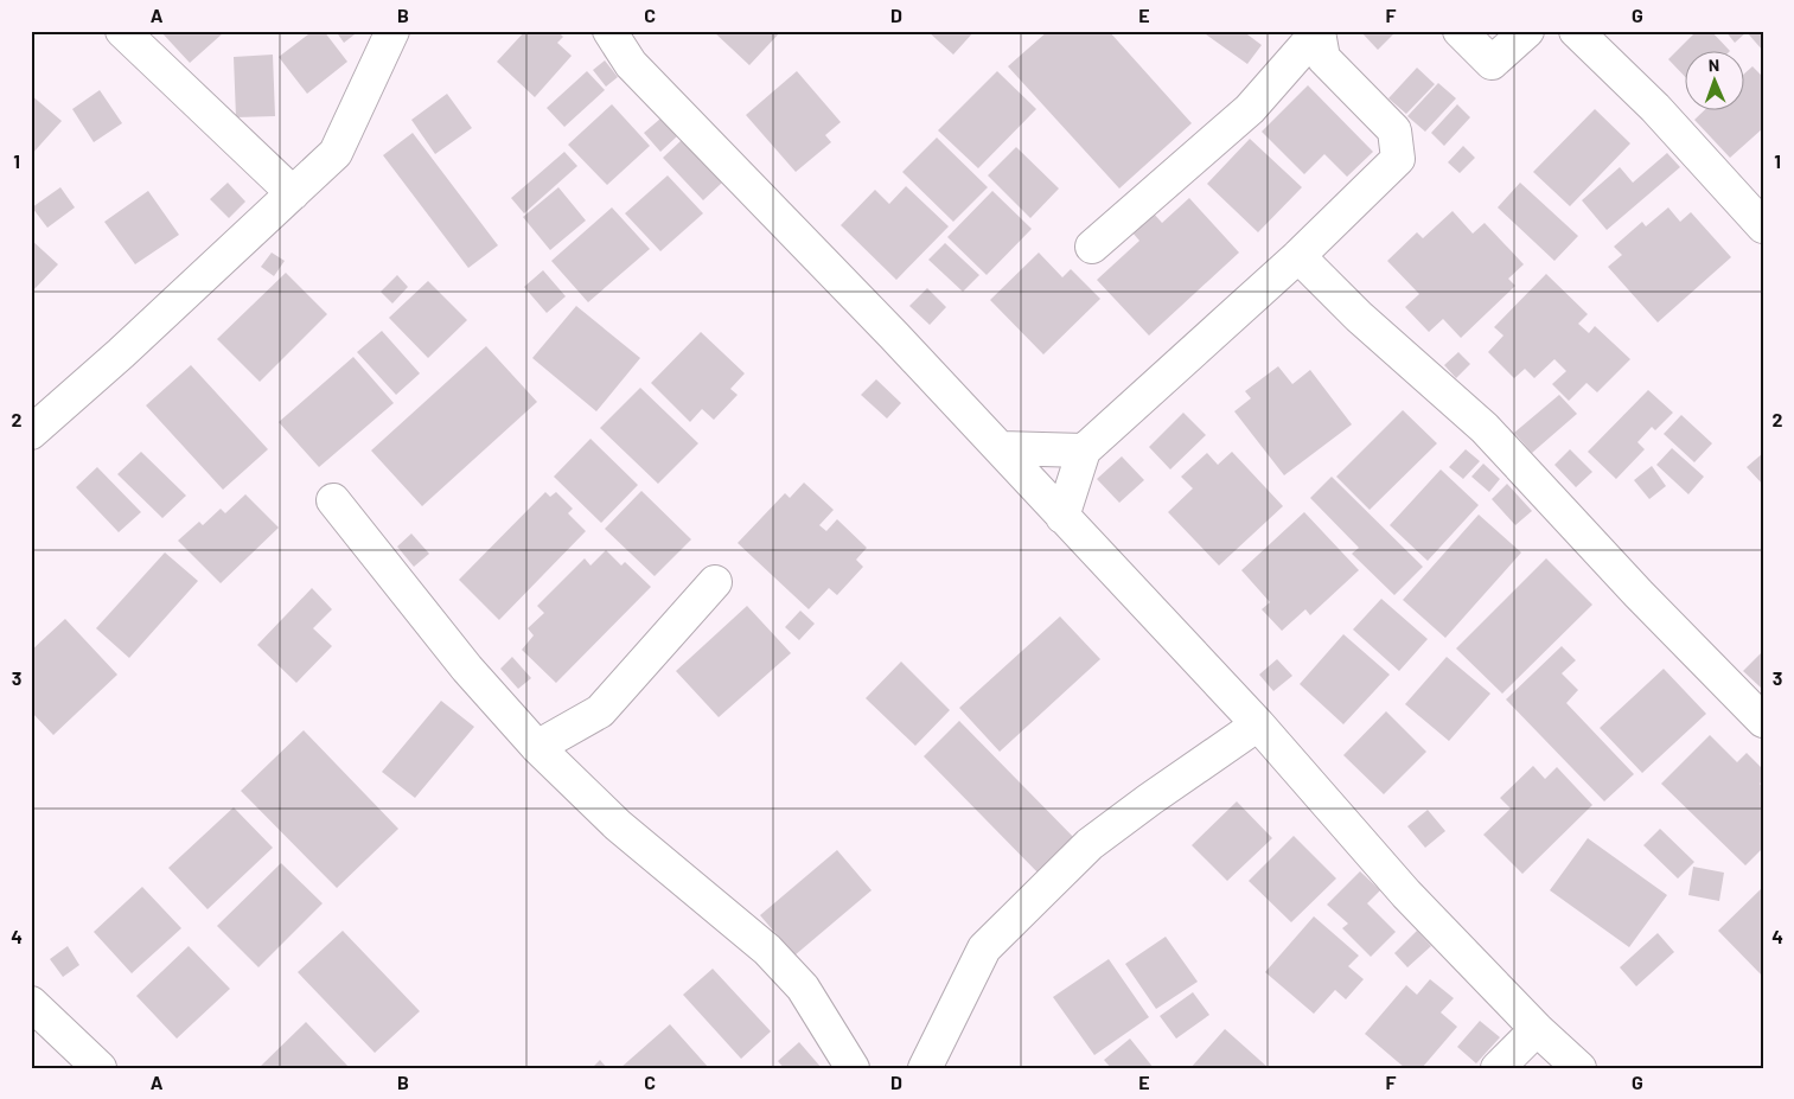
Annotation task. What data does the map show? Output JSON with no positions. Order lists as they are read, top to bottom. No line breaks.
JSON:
{"north":"top","grid":{"columns":["A","B","C","D","E","F","G"],"rows":["1","2","3","4"]}}
